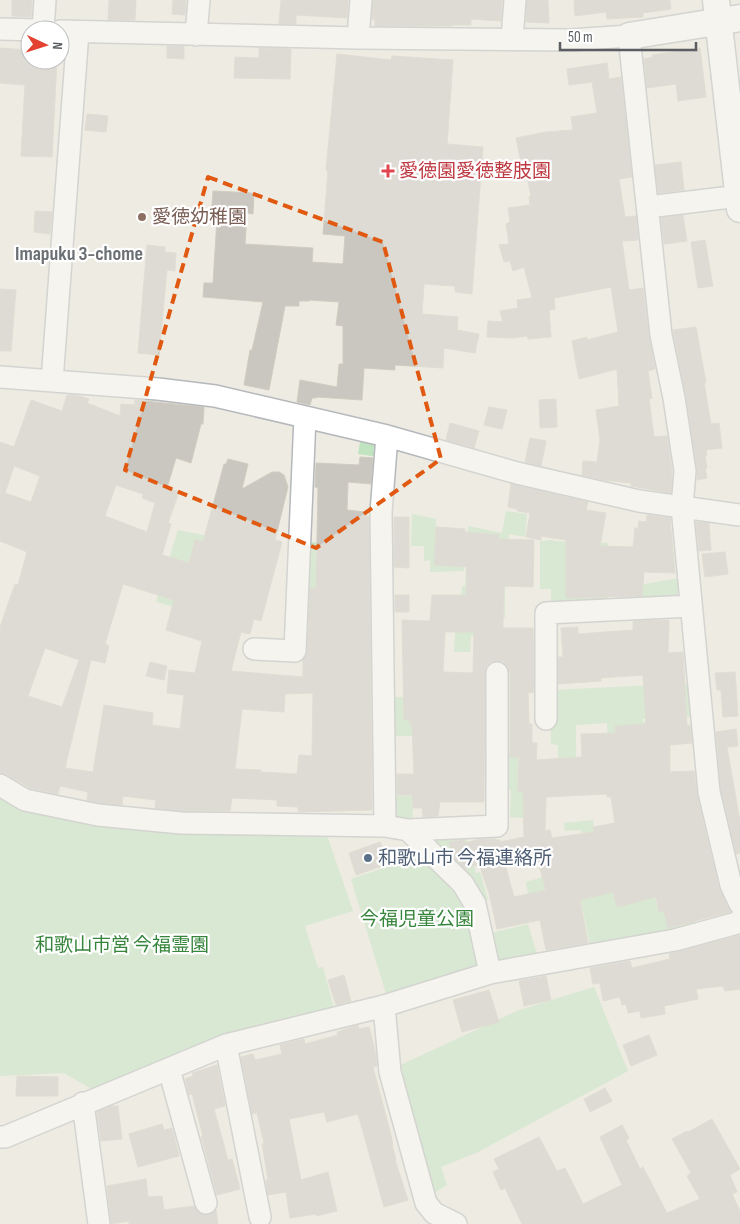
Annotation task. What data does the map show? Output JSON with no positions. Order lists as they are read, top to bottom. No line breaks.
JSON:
{"districts":["Imapuku 3-chome"],"parks":["今福児童公園","和歌山市営 今福霊園"],"places":{"health":["愛徳園愛徳整肢園"],"other":["愛徳幼稚園","和歌山市 今福連絡所"]},"scale_bar":"50 m","north":"right"}
